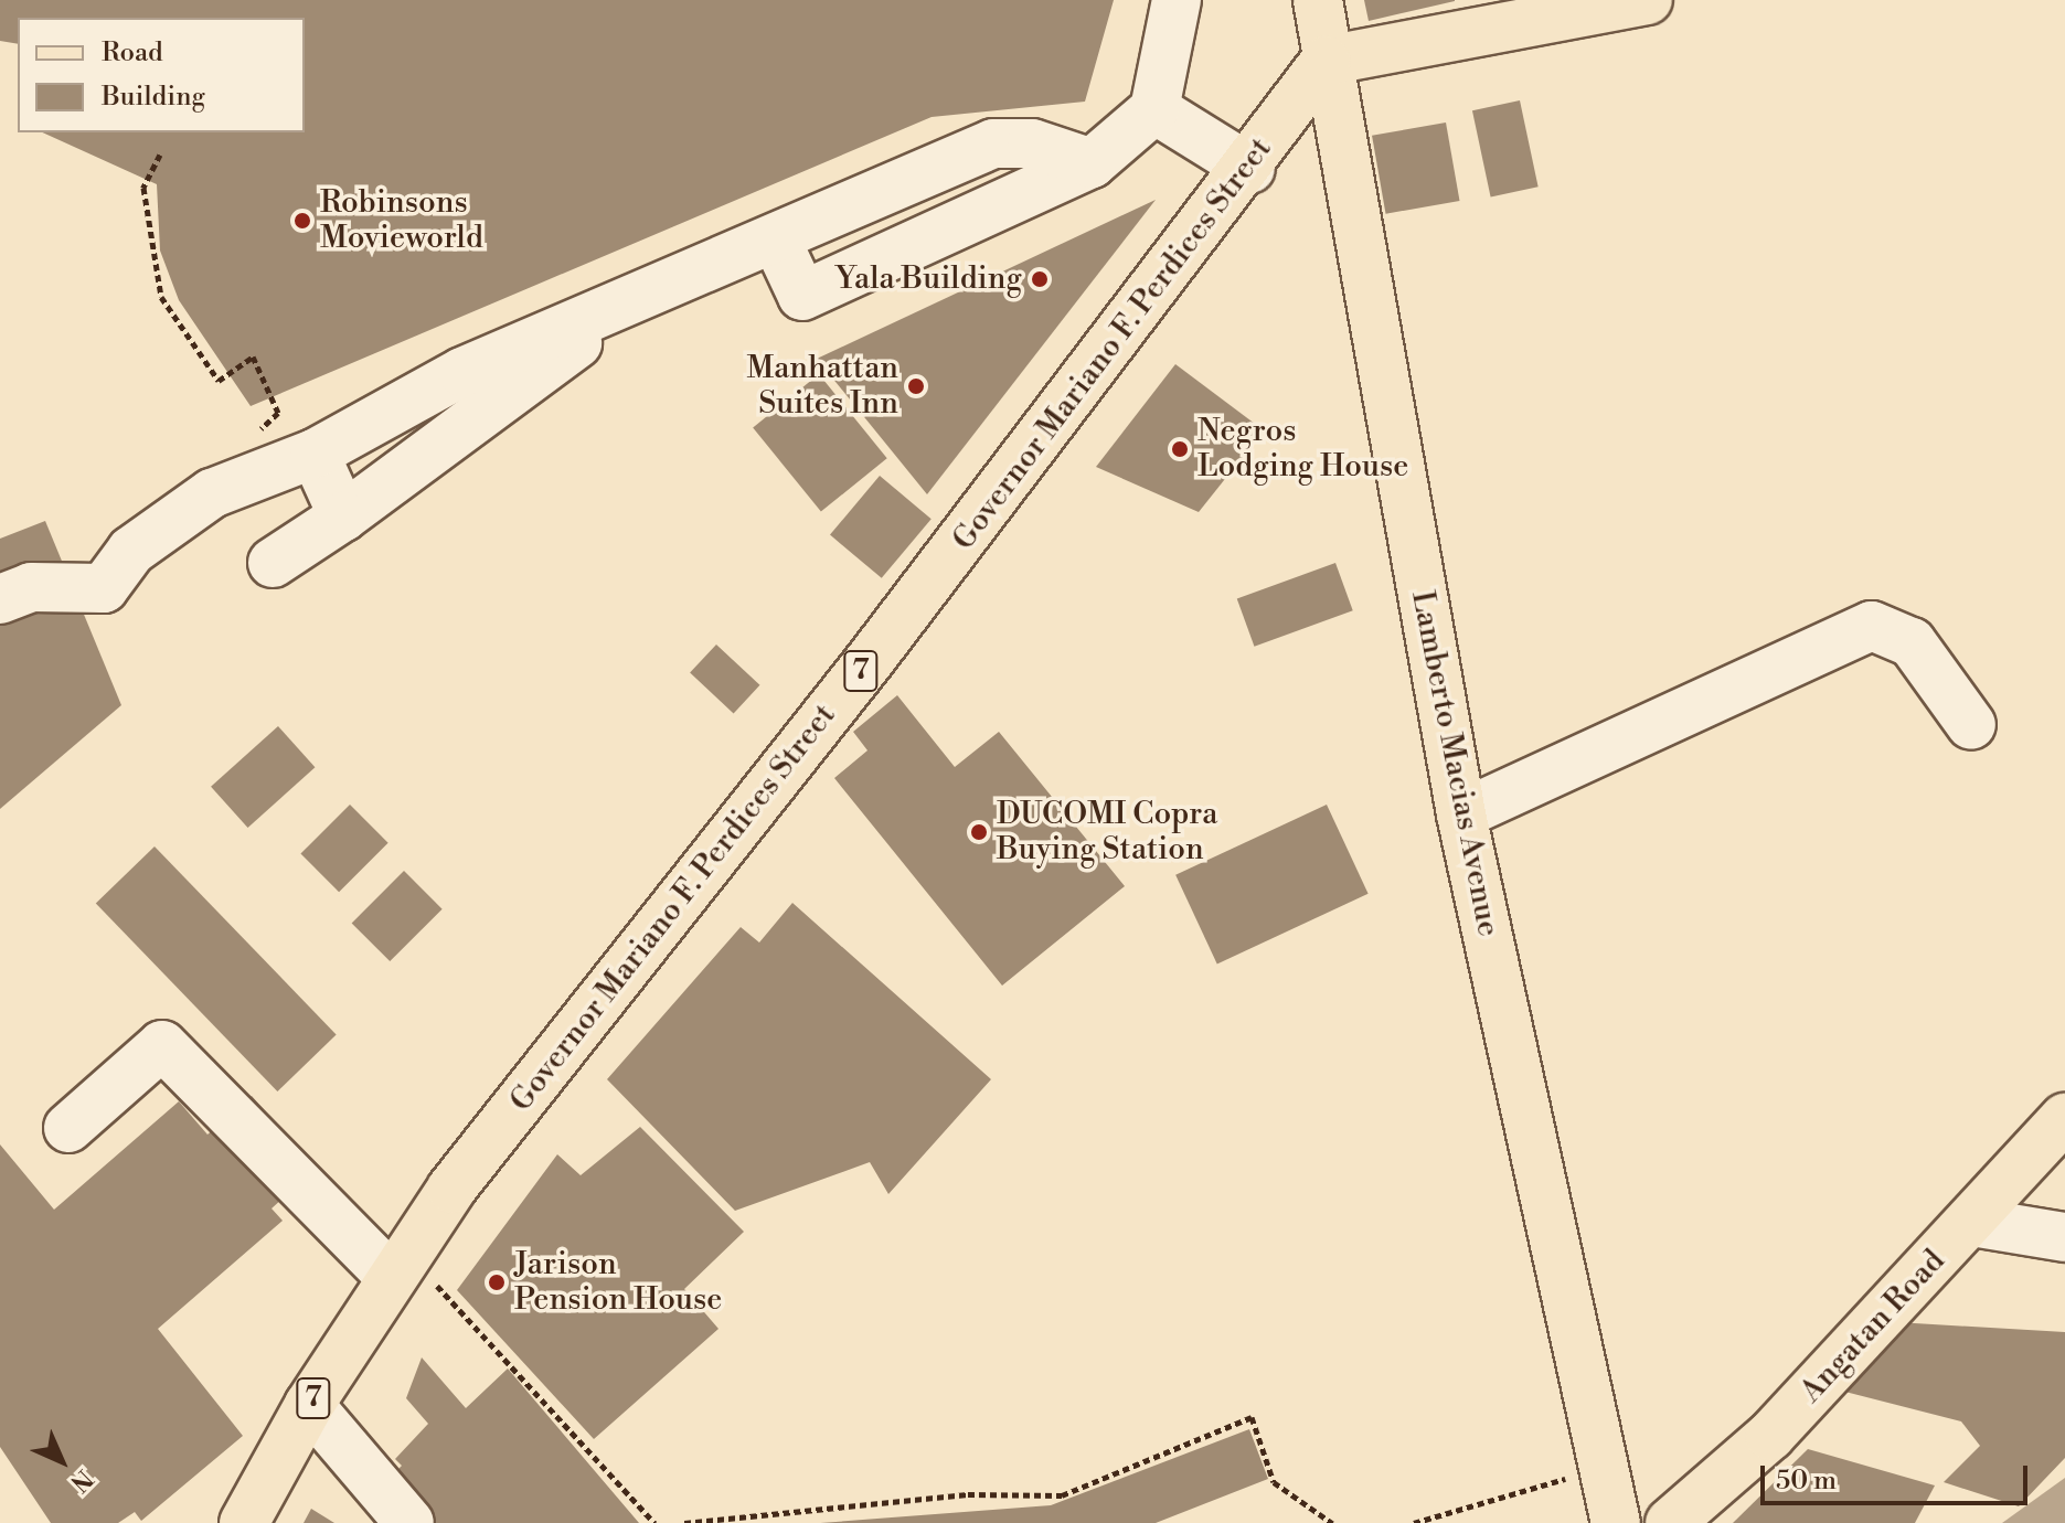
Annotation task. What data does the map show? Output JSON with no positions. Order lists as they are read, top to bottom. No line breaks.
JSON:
{"streets":{"main road":["Governor Mariano F. Perdices Street","7","Lamberto Macias Avenue","Angatan Road"]},"crossings":[["Governor Mariano F. Perdices Street","Lamberto Macias Avenue"]],"places":["Robinsons Movieworld","Yala Building","Manhattan Suites Inn","Negros Lodging House","DUCOMI Copra Buying Station","Jarison Pension House"],"legend":["Road","Building"],"scale_bar":"50 m","north":"bottom right"}
